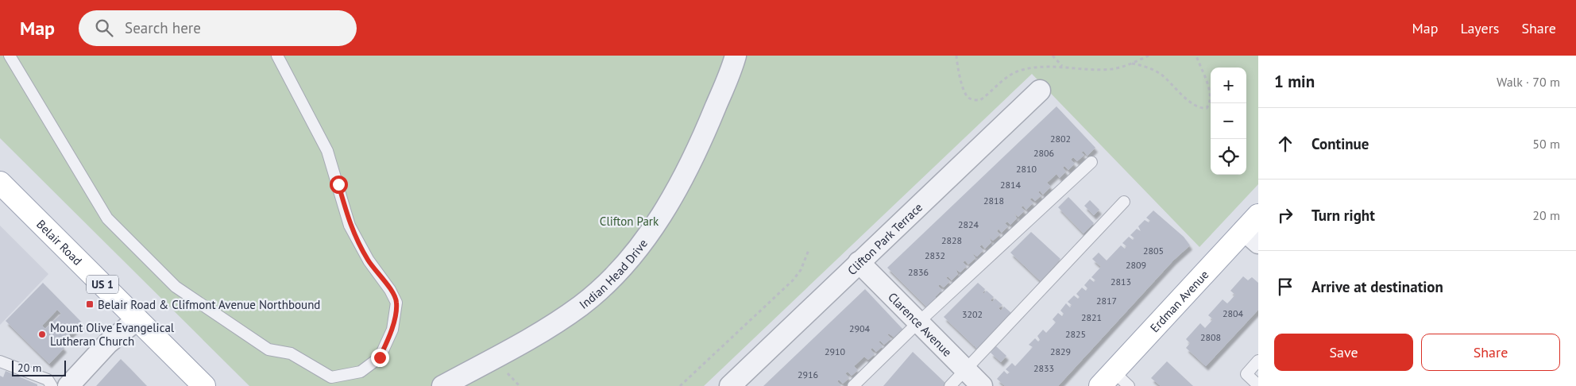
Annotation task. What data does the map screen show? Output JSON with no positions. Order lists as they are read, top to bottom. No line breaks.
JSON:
{"streets":{"main road":["Belair Road","US 1","Erdman Avenue"],"street":["Clifton Park Terrace","Indian Head Drive","Clarence Avenue"]},"crossings":[["Clifton Park Terrace","Clarence Avenue"]],"parks":["Clifton Park"],"places":{"transit":["Belair Road & Clifmont Avenue Northbound"],"other":["Mount Olive Evangelical Lutheran Church"]},"house_numbers":["2802","2806","2810","2814","2818","2824","2828","2805","2832","2809","2836","2813","2817","2804","3202","2821","2904","2825","2808","2910","2829","2833","2916"],"scale_bar":"20 m","page":{"header":"Map","search":"Search here","nav":["Map","Layers","Share"],"heading":["1 min","Walk · 70 m"],"map_buttons":["+","−"],"list":[["Continue","50 m"],["Turn right","20 m"],"Arrive at destination"],"buttons":["Save","Share"],"scale":"20 m"}}
